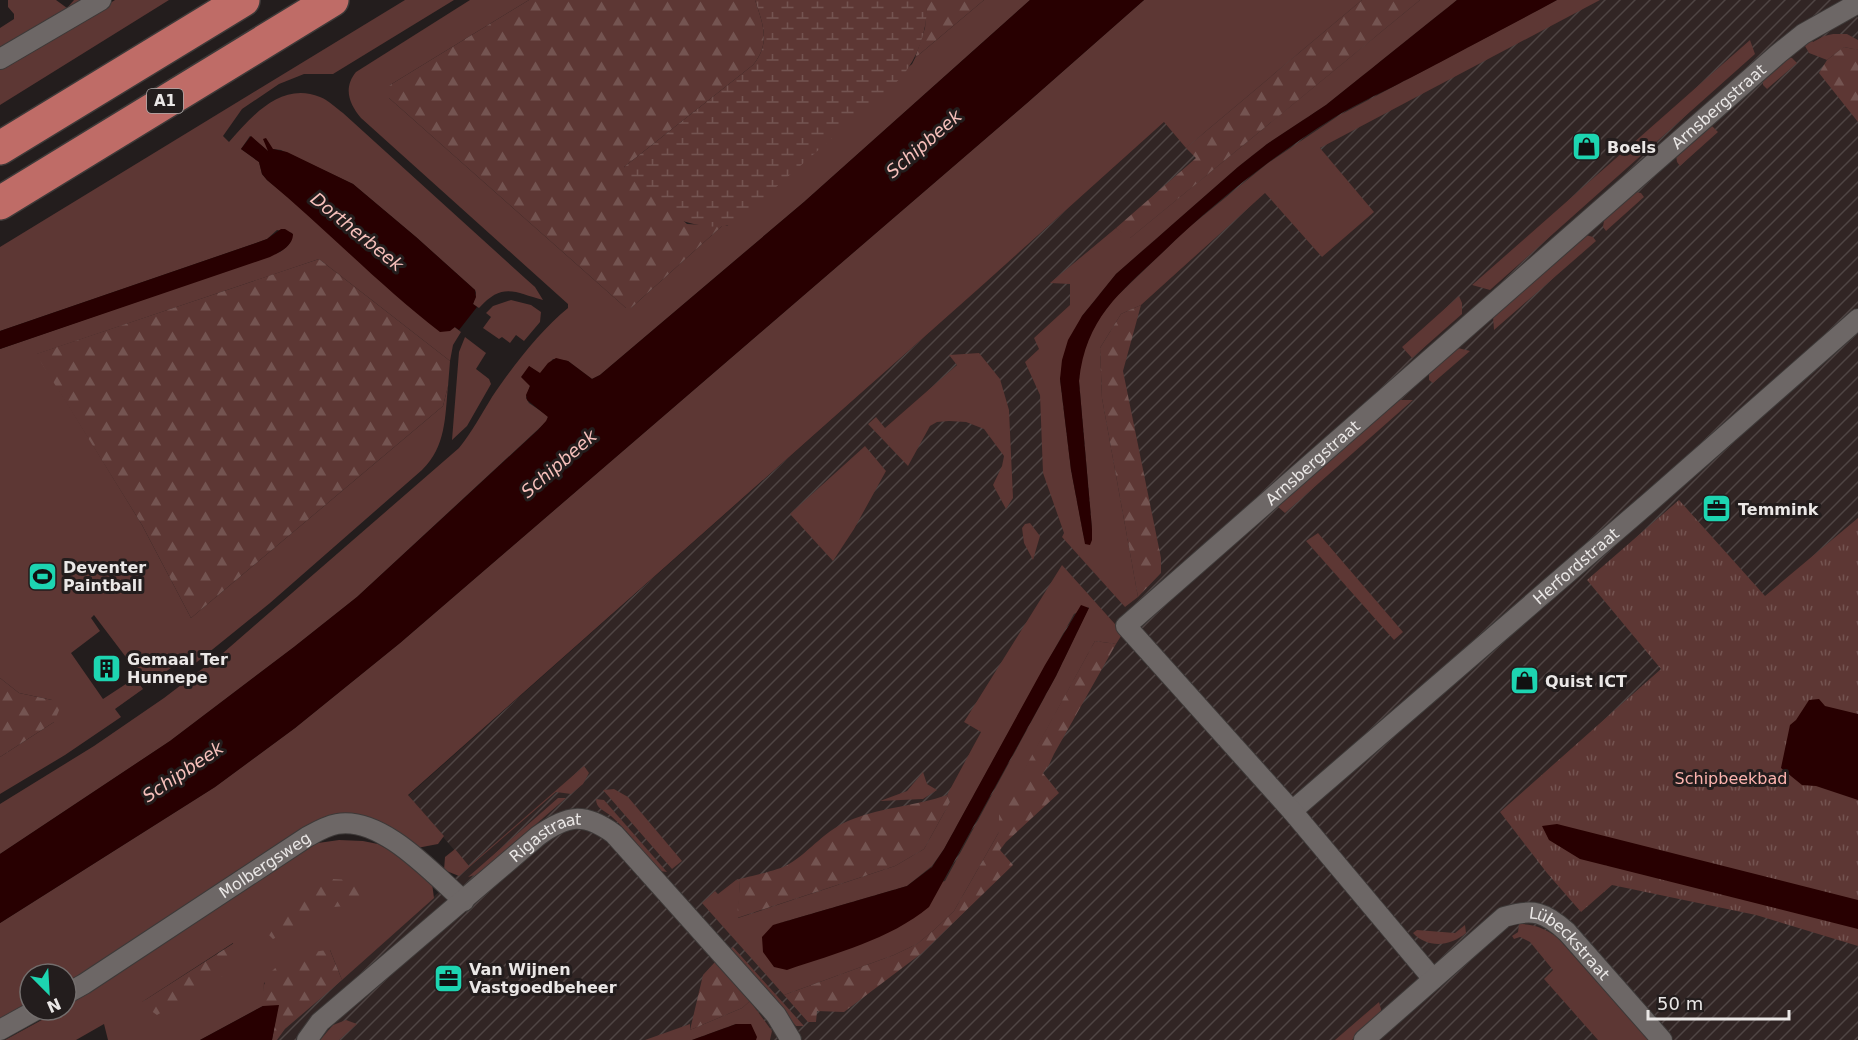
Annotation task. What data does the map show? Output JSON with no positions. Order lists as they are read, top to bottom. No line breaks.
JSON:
{"streets":{"highway":["A1"],"street":["Arnsbergstraat","Herfordstraat","Rigastraat","Molbergsweg","Lübeckstraat"]},"crossings":[["Arnsbergstraat","Herfordstraat"],["Arnsbergstraat","Lübeckstraat"],["Rigastraat","Molbergsweg"]],"water":["Schipbeek","Dortherbeek"],"parks":["Schipbeekbad"],"places":{"shop":["Boels","Quist ICT"],"office":["Temmink","Van Wijnen Vastgoedbeheer"],"sports":["Deventer Paintball"],"building":["Gemaal Ter Hunnepe"]},"scale_bar":"50 m","north":"bottom right"}
